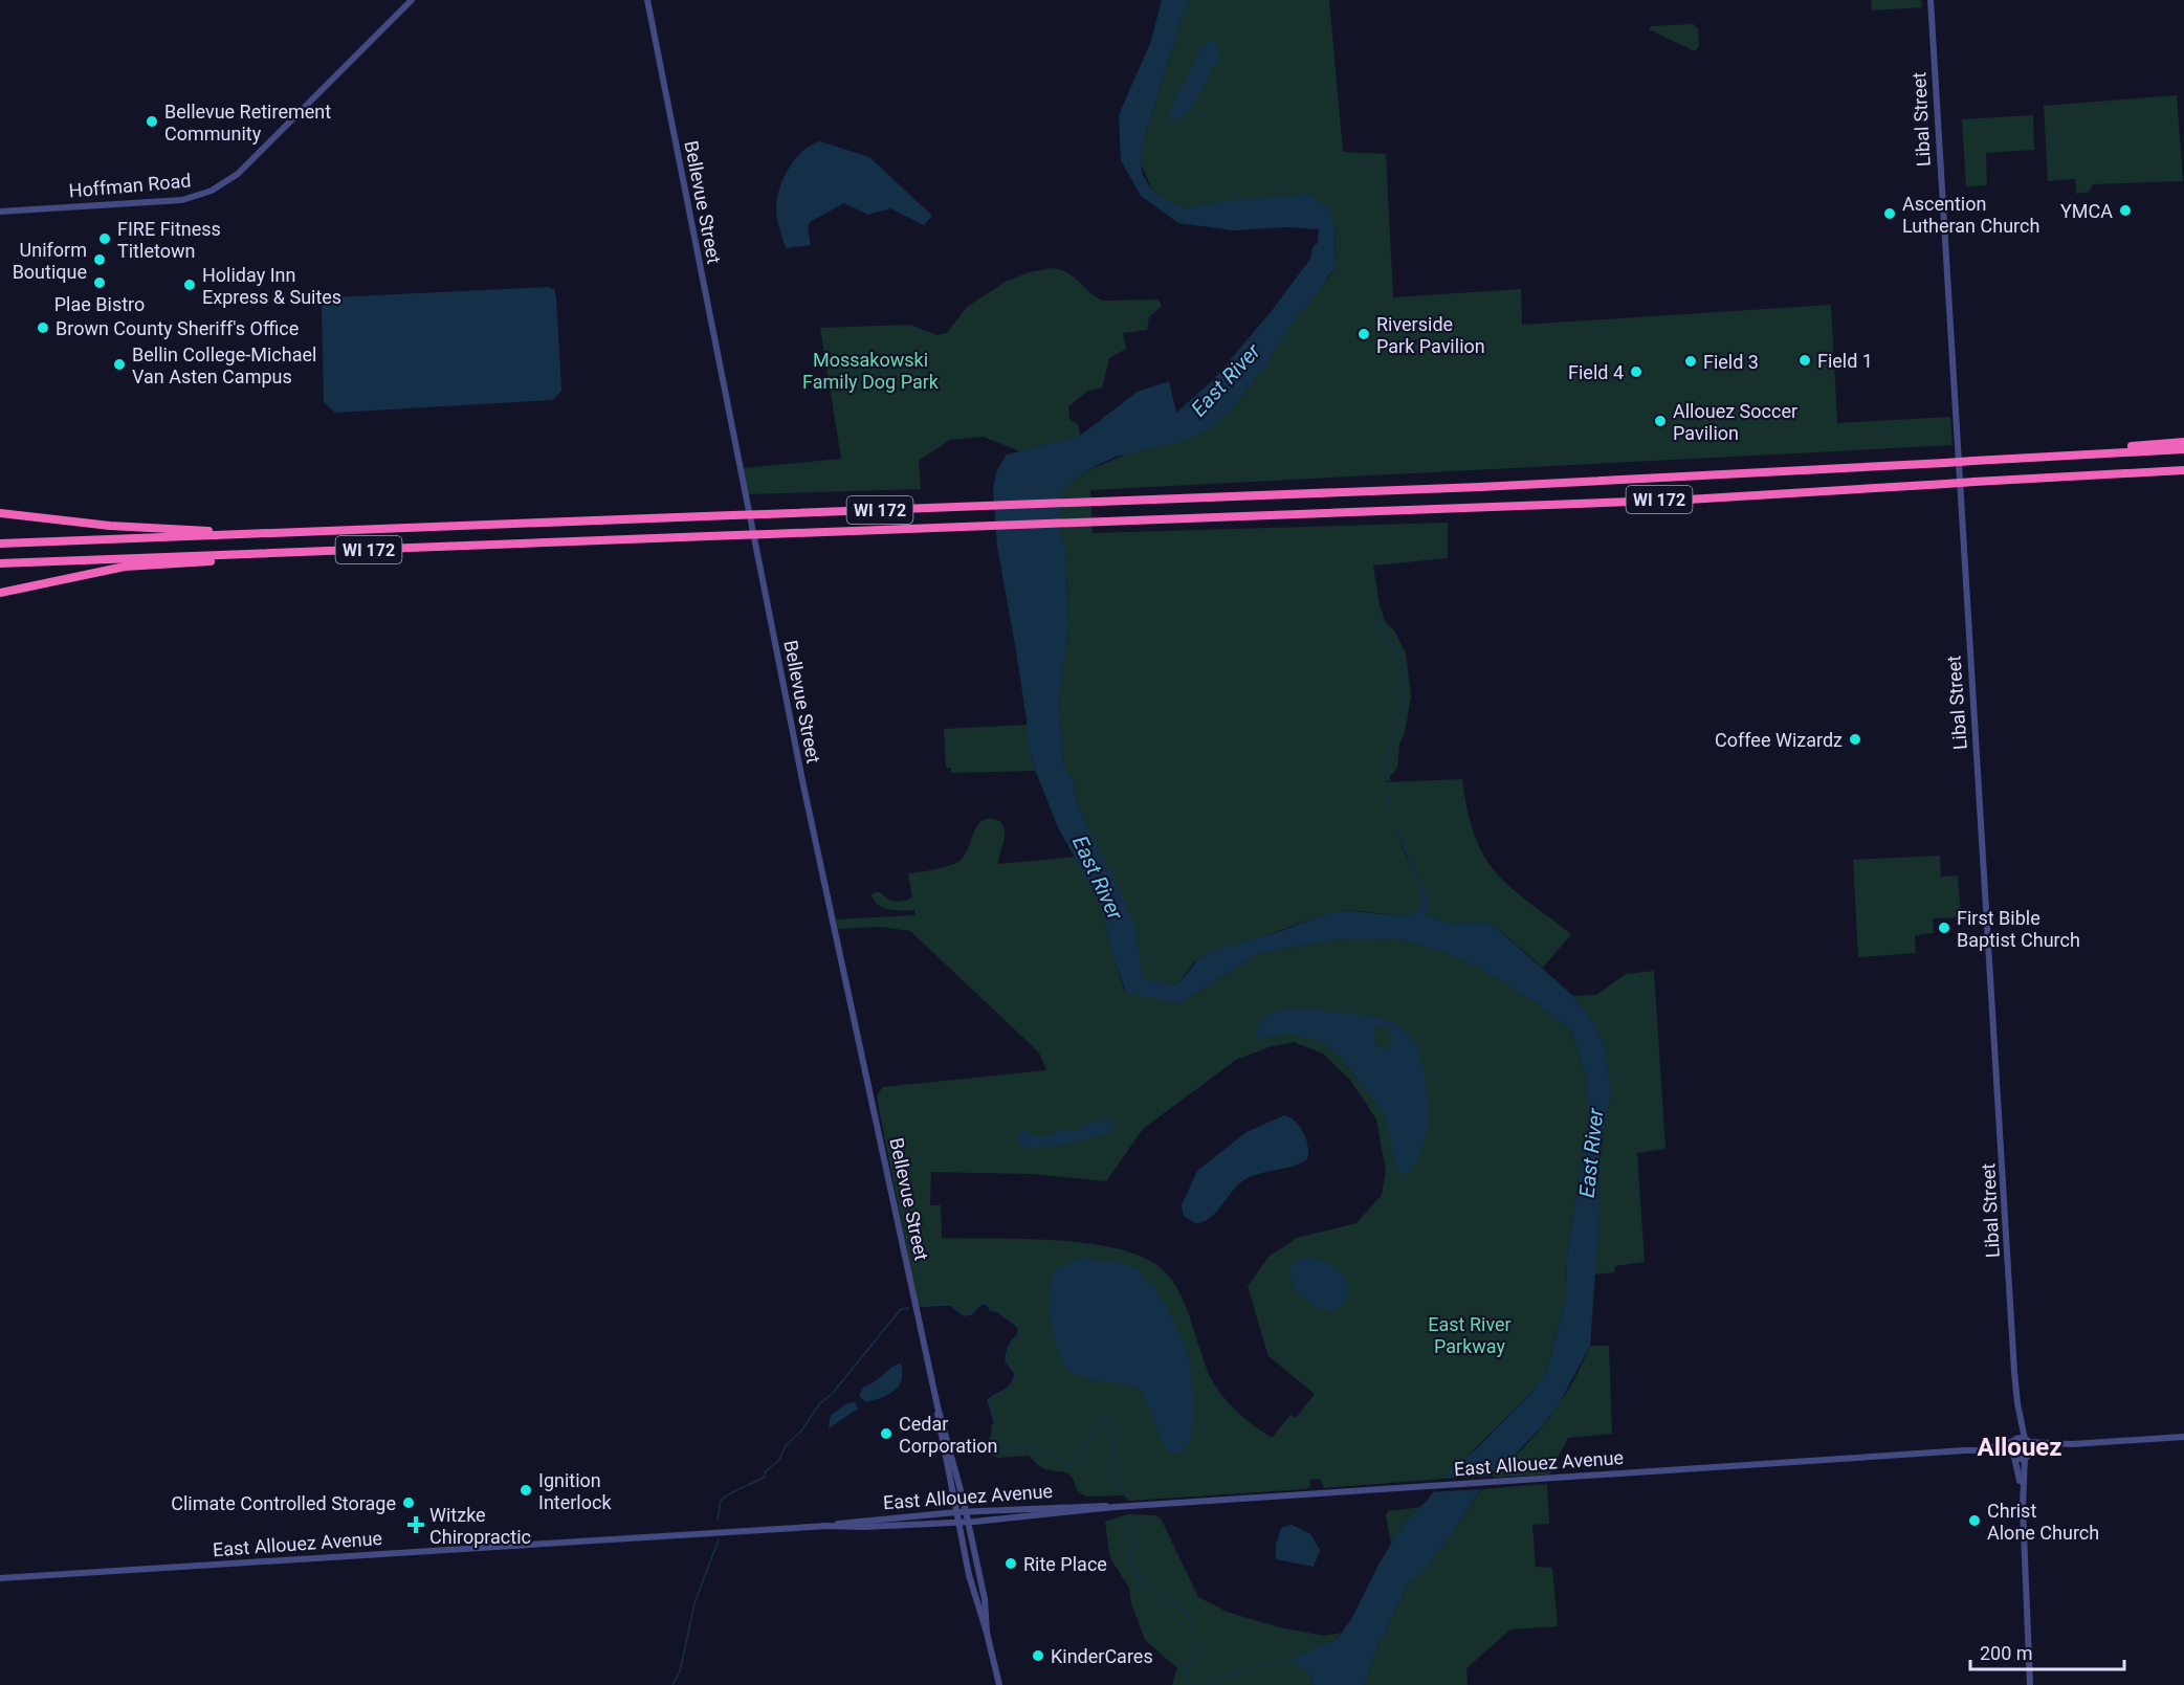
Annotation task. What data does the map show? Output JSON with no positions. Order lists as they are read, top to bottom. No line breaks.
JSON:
{"streets":{"highway":["WI 172"],"street":["Libal Street","Hoffman Road","Bellevue Street","East Allouez Avenue"]},"crossings":[["Libal Street","East Allouez Avenue"],["Bellevue Street","East Allouez Avenue"]],"districts":["Allouez"],"water":["East River"],"parks":["Mossakowski Family Dog Park","East River Parkway"],"places":{"other":["Bellevue Retirement Community","YMCA","Ascention Lutheran Church","FIRE Fitness Titletown","Uniform Boutique","Plae Bistro","Holiday Inn Express & Suites","Brown County Sheriff's Office","Riverside Park Pavilion","Field 1","Field 3","Bellin College-Michael Van Asten Campus","Field 4","Allouez Soccer Pavilion","Coffee Wizardz","First Bible Baptist Church","Cedar Corporation","Ignition Interlock","Climate Controlled Storage","Christ Alone Church","Rite Place","KinderCares"],"health":["Witzke Chiropractic"]},"scale_bar":"200 m"}
